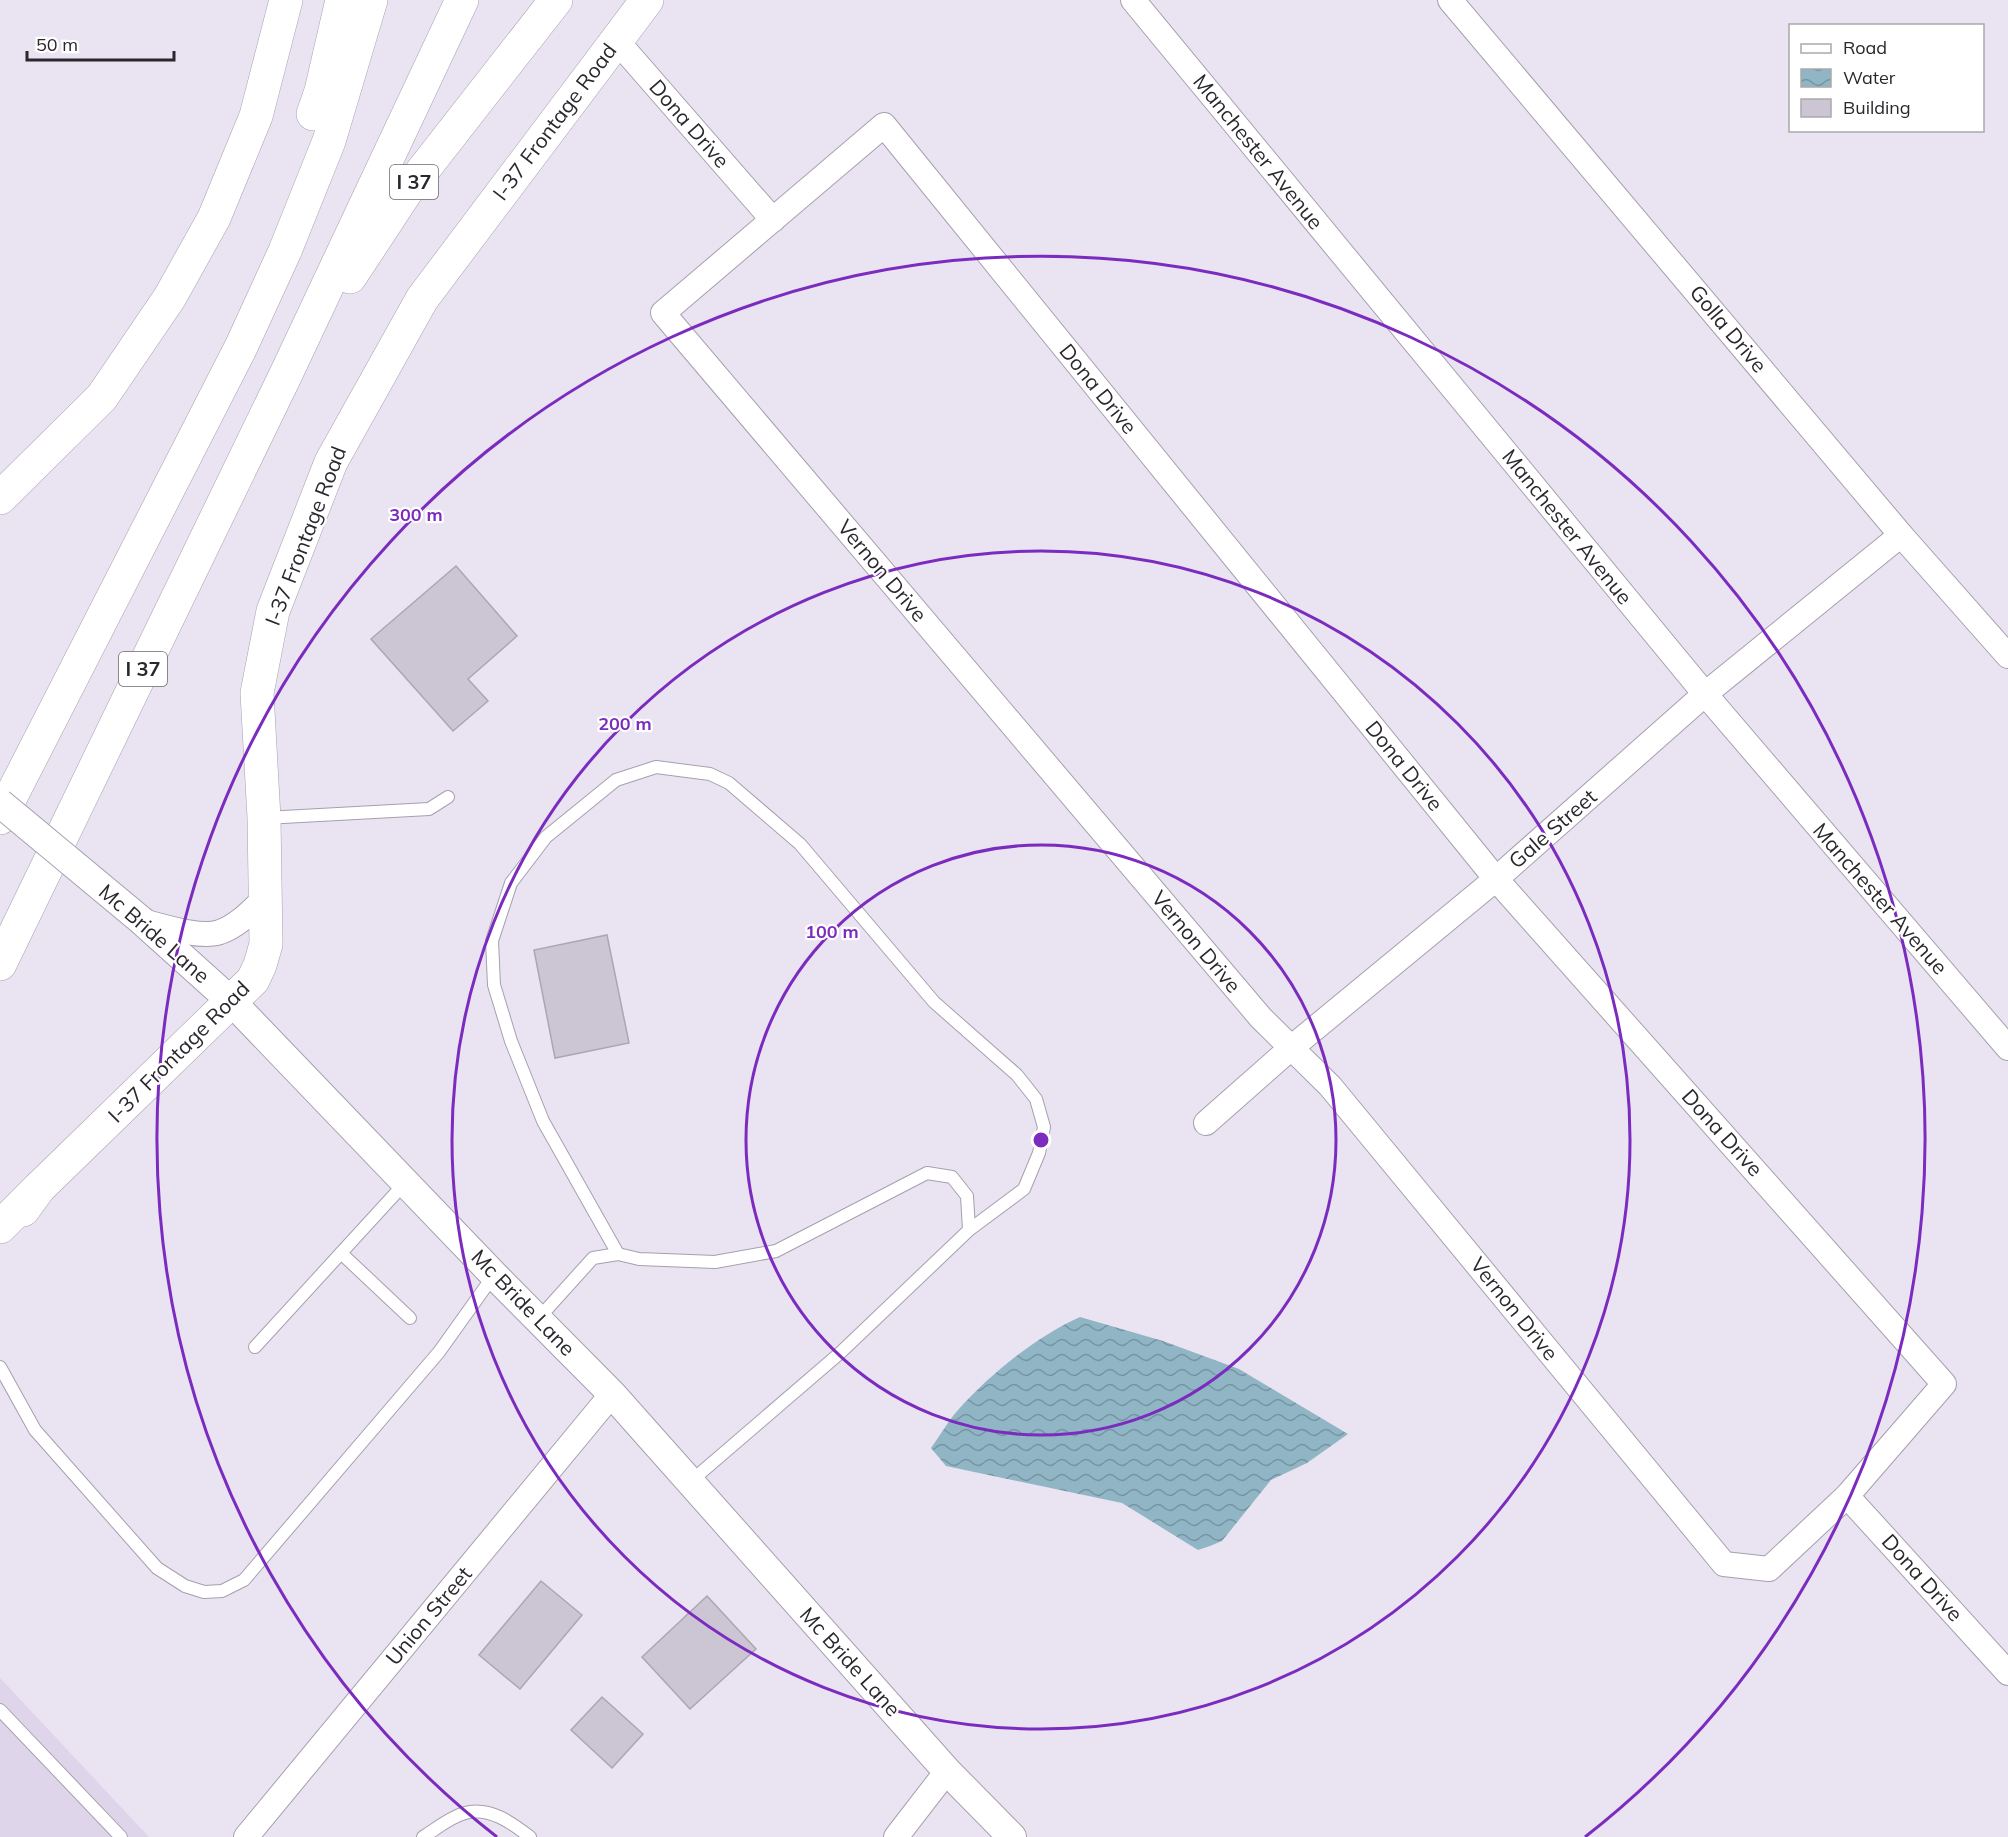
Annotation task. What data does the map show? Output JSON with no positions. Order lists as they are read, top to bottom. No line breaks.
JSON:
{"streets":{"main road":["I-37 Frontage Road","I 37"],"street":["Dona Drive","Manchester Avenue","Golla Drive","Vernon Drive","Gale Street","Mc Bride Lane","Union Street"]},"crossings":[["I-37 Frontage Road","Dona Drive"],["I-37 Frontage Road","Mc Bride Lane"],["Dona Drive","Vernon Drive"],["Dona Drive","Gale Street"],["Manchester Avenue","Gale Street"],["Golla Drive","Gale Street"],["Vernon Drive","Gale Street"],["Mc Bride Lane","Union Street"]],"legend":["Road","Water","Building"],"scale_bar":"50 m","rings":["300 m","200 m","100 m"]}
